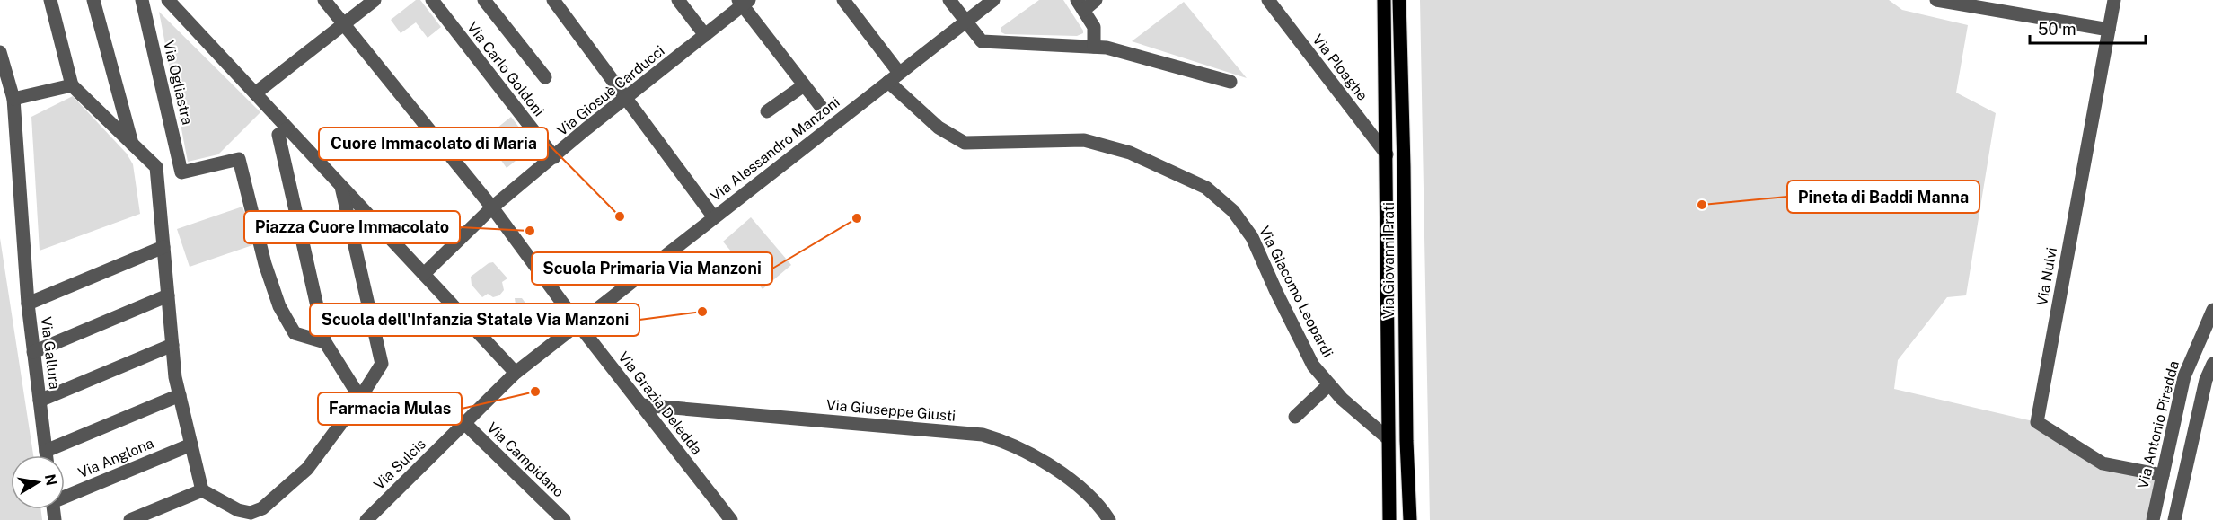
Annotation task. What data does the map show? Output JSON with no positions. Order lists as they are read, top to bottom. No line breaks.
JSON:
{"streets":{"main road":["Via Giovanni Prati"],"street":["Via Ploaghe","Via Carlo Goldoni","Via Ogliastra","Via Giosuè Carducci","Via Alessandro Manzoni","Via Nulvi","Via Giacomo Leopardi","Via Gallura","Via Grazia Deledda","Via Giuseppe Giusti","Via Antonio Piredda","Via Anglona","Via Campidano","Via Sulcis"]},"crossings":[["Via Ploaghe","Via Giovanni Prati"],["Via Carlo Goldoni","Via Giosuè Carducci"],["Via Giosuè Carducci","Via Grazia Deledda"],["Via Alessandro Manzoni","Via Giacomo Leopardi"],["Via Alessandro Manzoni","Via Grazia Deledda"],["Via Alessandro Manzoni","Via Sulcis"],["Via Giovanni Prati","Via Giacomo Leopardi"],["Via Nulvi","Via Antonio Piredda"],["Via Grazia Deledda","Via Giuseppe Giusti"],["Via Grazia Deledda","Via Sulcis"],["Via Campidano","Via Sulcis"]],"places":["Pineta di Baddi Manna","Cuore Immacolato di Maria","Scuola Primaria Via Manzoni","Piazza Cuore Immacolato","Scuola dell'Infanzia Statale Via Manzoni","Farmacia Mulas"],"scale_bar":"50 m","north":"right"}
